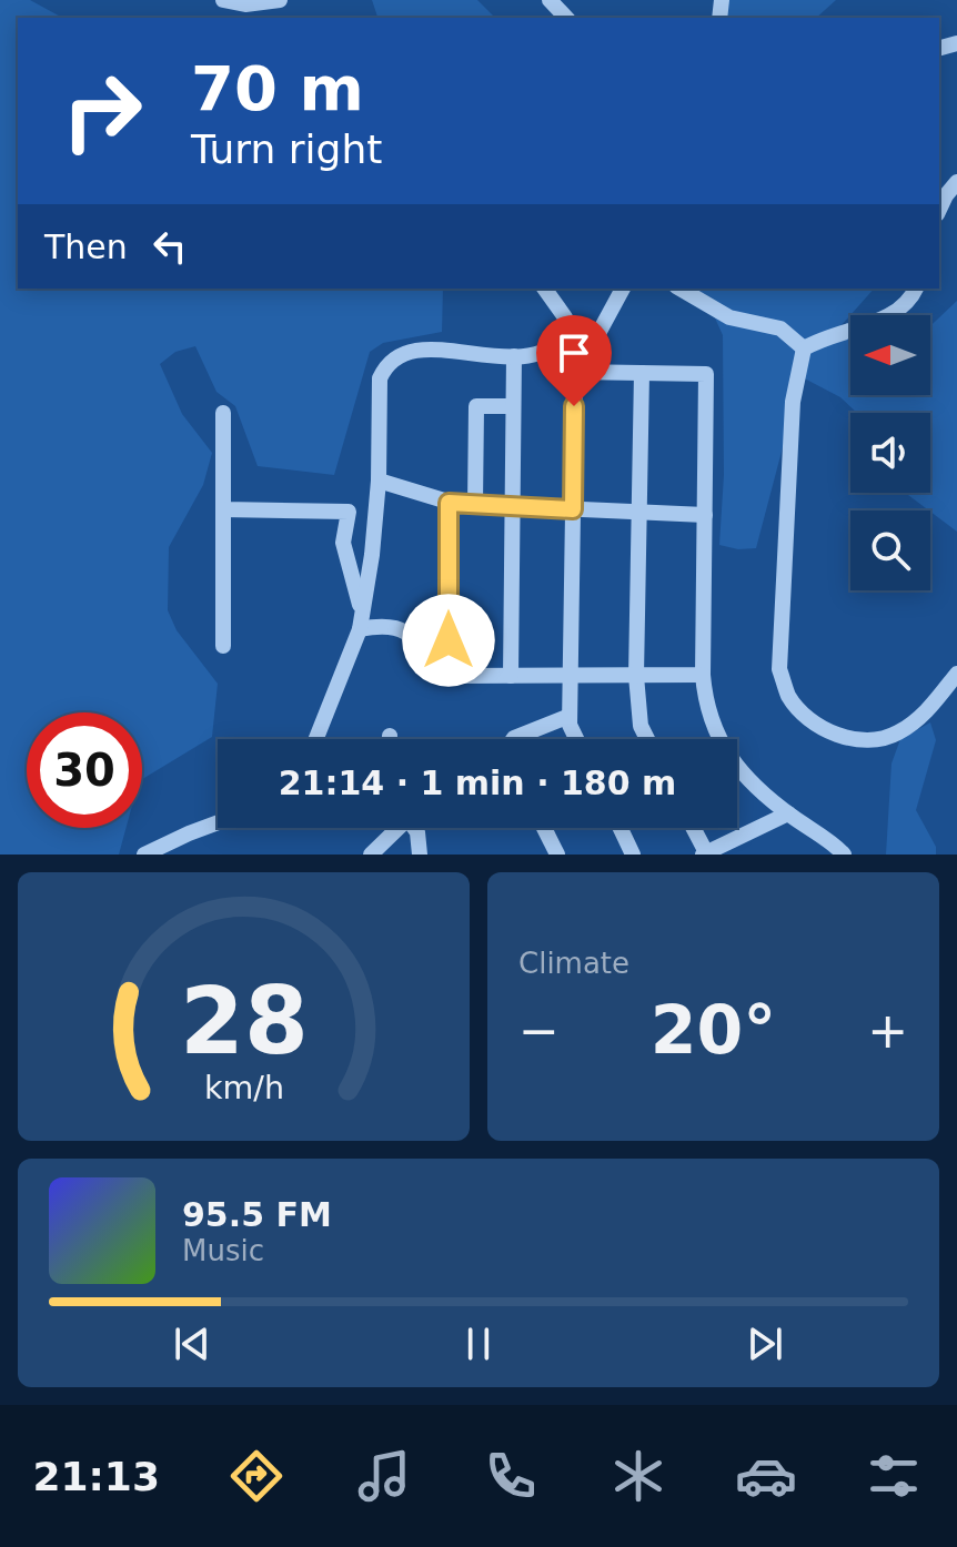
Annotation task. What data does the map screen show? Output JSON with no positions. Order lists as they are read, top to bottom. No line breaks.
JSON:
{"north":"left","page":{"turn":["70 m","Turn right"],"then":"Then","limit":"30","trip":"21:14 · 1 min · 180 m","tile":"Climate","heat":["−","20°","+"],"song":["95.5 FM","Music"],"tabs":"21:13","gauge":["28","km/h"]}}
